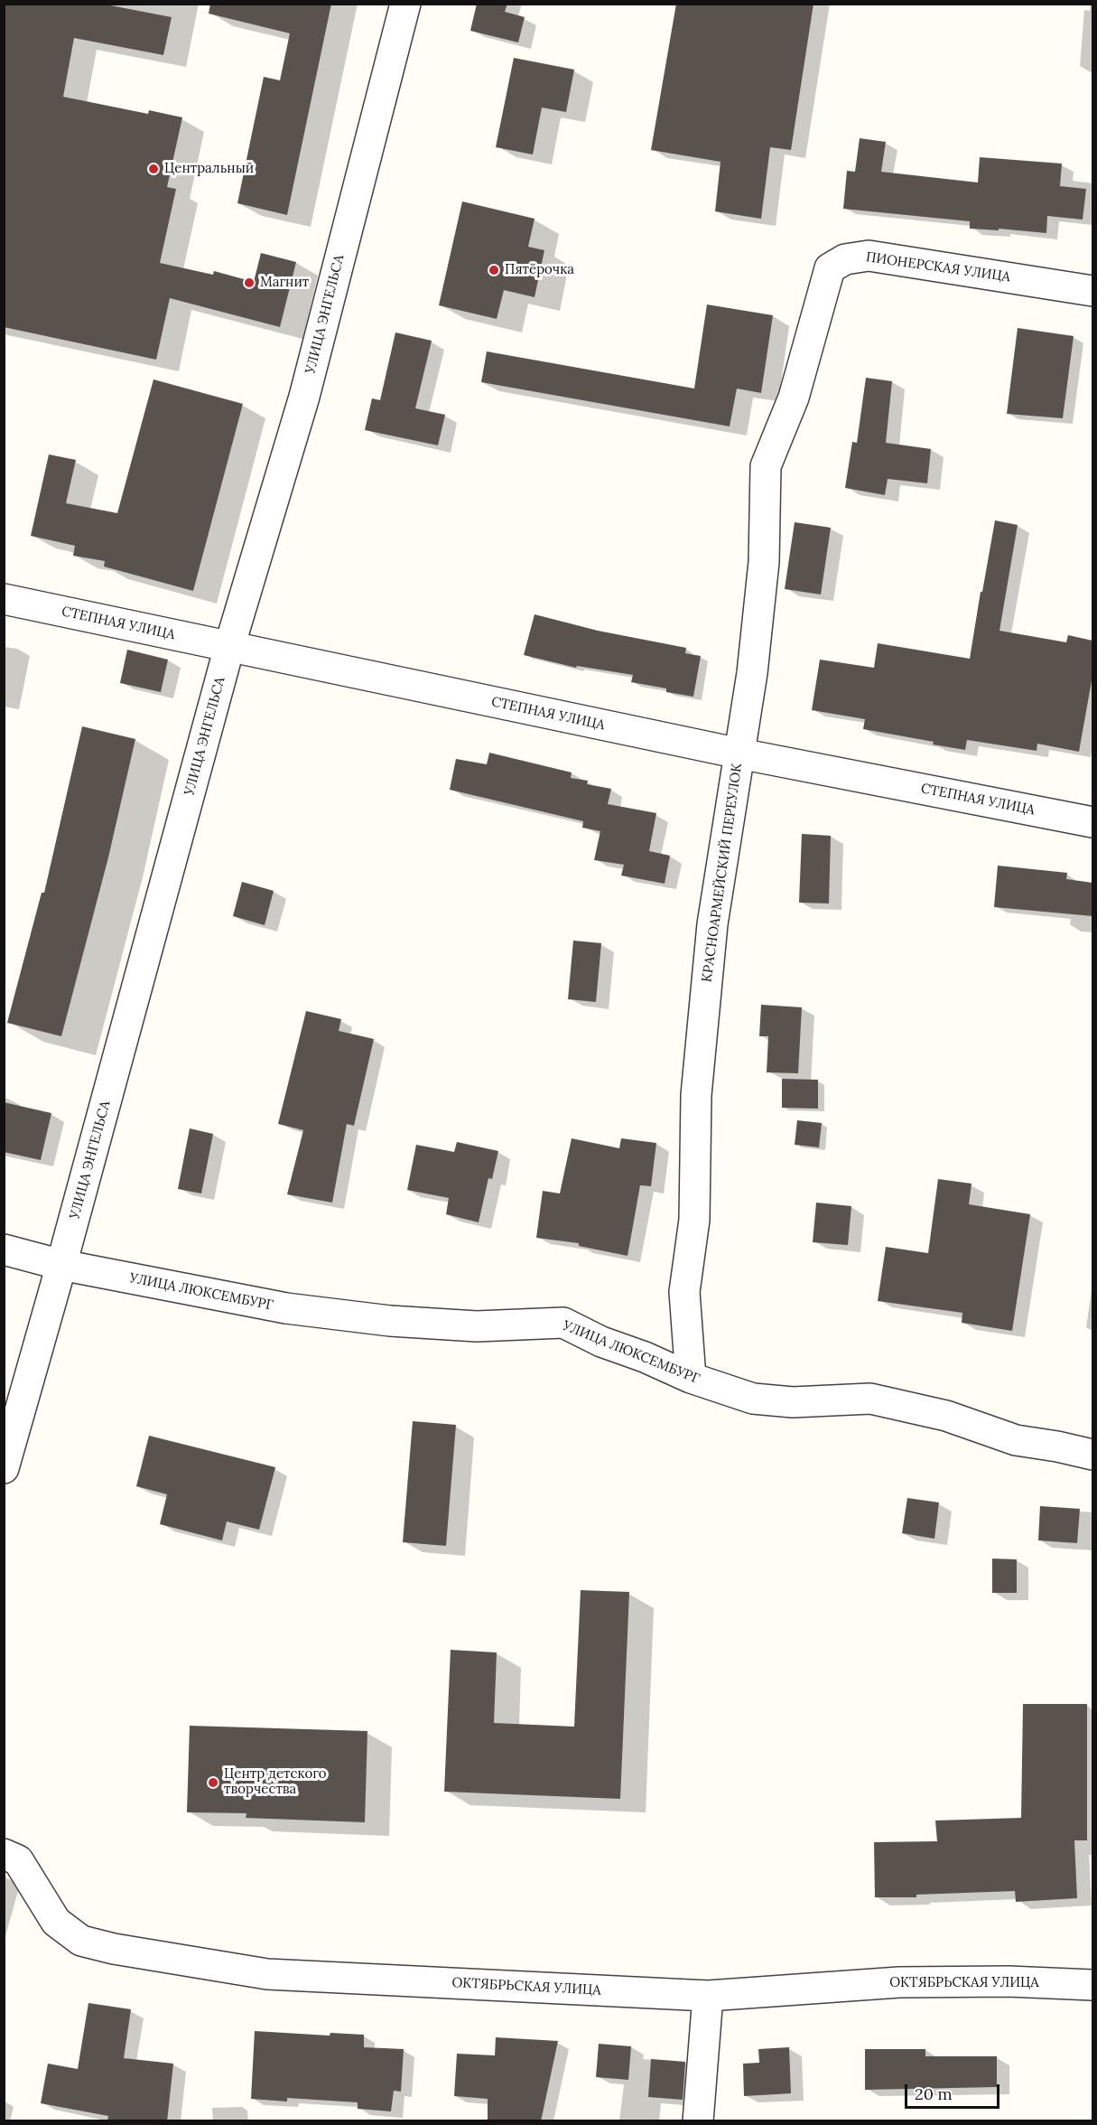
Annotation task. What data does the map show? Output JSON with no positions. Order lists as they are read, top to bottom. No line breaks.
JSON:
{"streets":{"street":["ПИОНЕРСКАЯ УЛИЦА","УЛИЦА ЭНГЕЛЬСА","СТЕПНАЯ УЛИЦА","КРАСНОАРМЕЙСКИЙ ПЕРЕУЛОК","УЛИЦА ЛЮКСЕМБУРГ","ОКТЯБРЬСКАЯ УЛИЦА"]},"crossings":[["ПИОНЕРСКАЯ УЛИЦА","КРАСНОАРМЕЙСКИЙ ПЕРЕУЛОК"],["УЛИЦА ЭНГЕЛЬСА","СТЕПНАЯ УЛИЦА"],["УЛИЦА ЭНГЕЛЬСА","УЛИЦА ЛЮКСЕМБУРГ"],["СТЕПНАЯ УЛИЦА","КРАСНОАРМЕЙСКИЙ ПЕРЕУЛОК"],["КРАСНОАРМЕЙСКИЙ ПЕРЕУЛОК","УЛИЦА ЛЮКСЕМБУРГ"]],"places":["Центральный","Пятёрочка","Магнит","Центр детского творчества"],"scale_bar":"20 m"}
